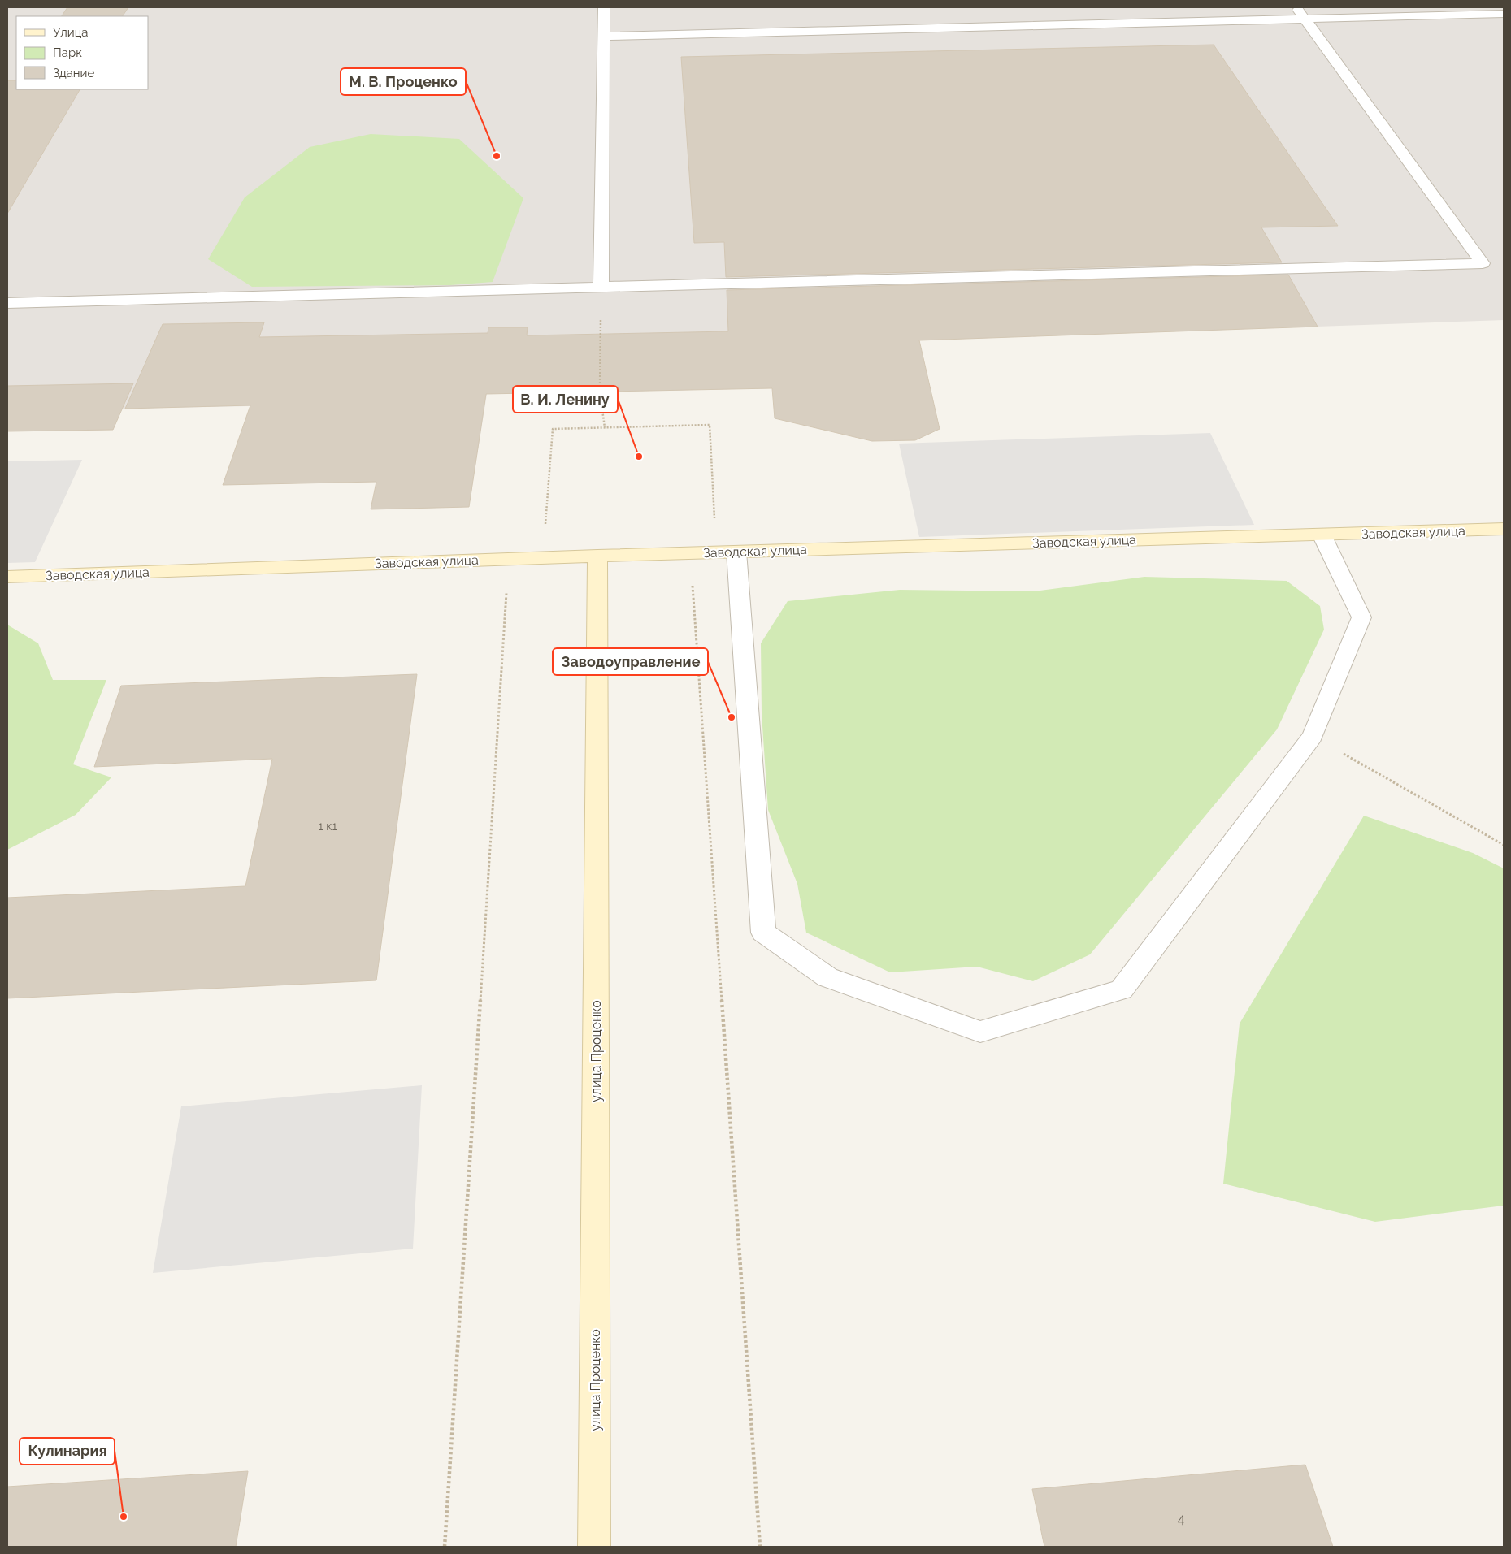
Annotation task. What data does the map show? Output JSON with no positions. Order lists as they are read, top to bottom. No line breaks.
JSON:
{"streets":{"main road":["Заводская улица","улица Проценко"]},"crossings":[["Заводская улица","улица Проценко"]],"places":["М. В. Проценко","В. И. Ленину","Заводоуправление","Кулинария"],"house_numbers":["1 к1","4"],"legend":["Улица","Парк","Здание"]}
